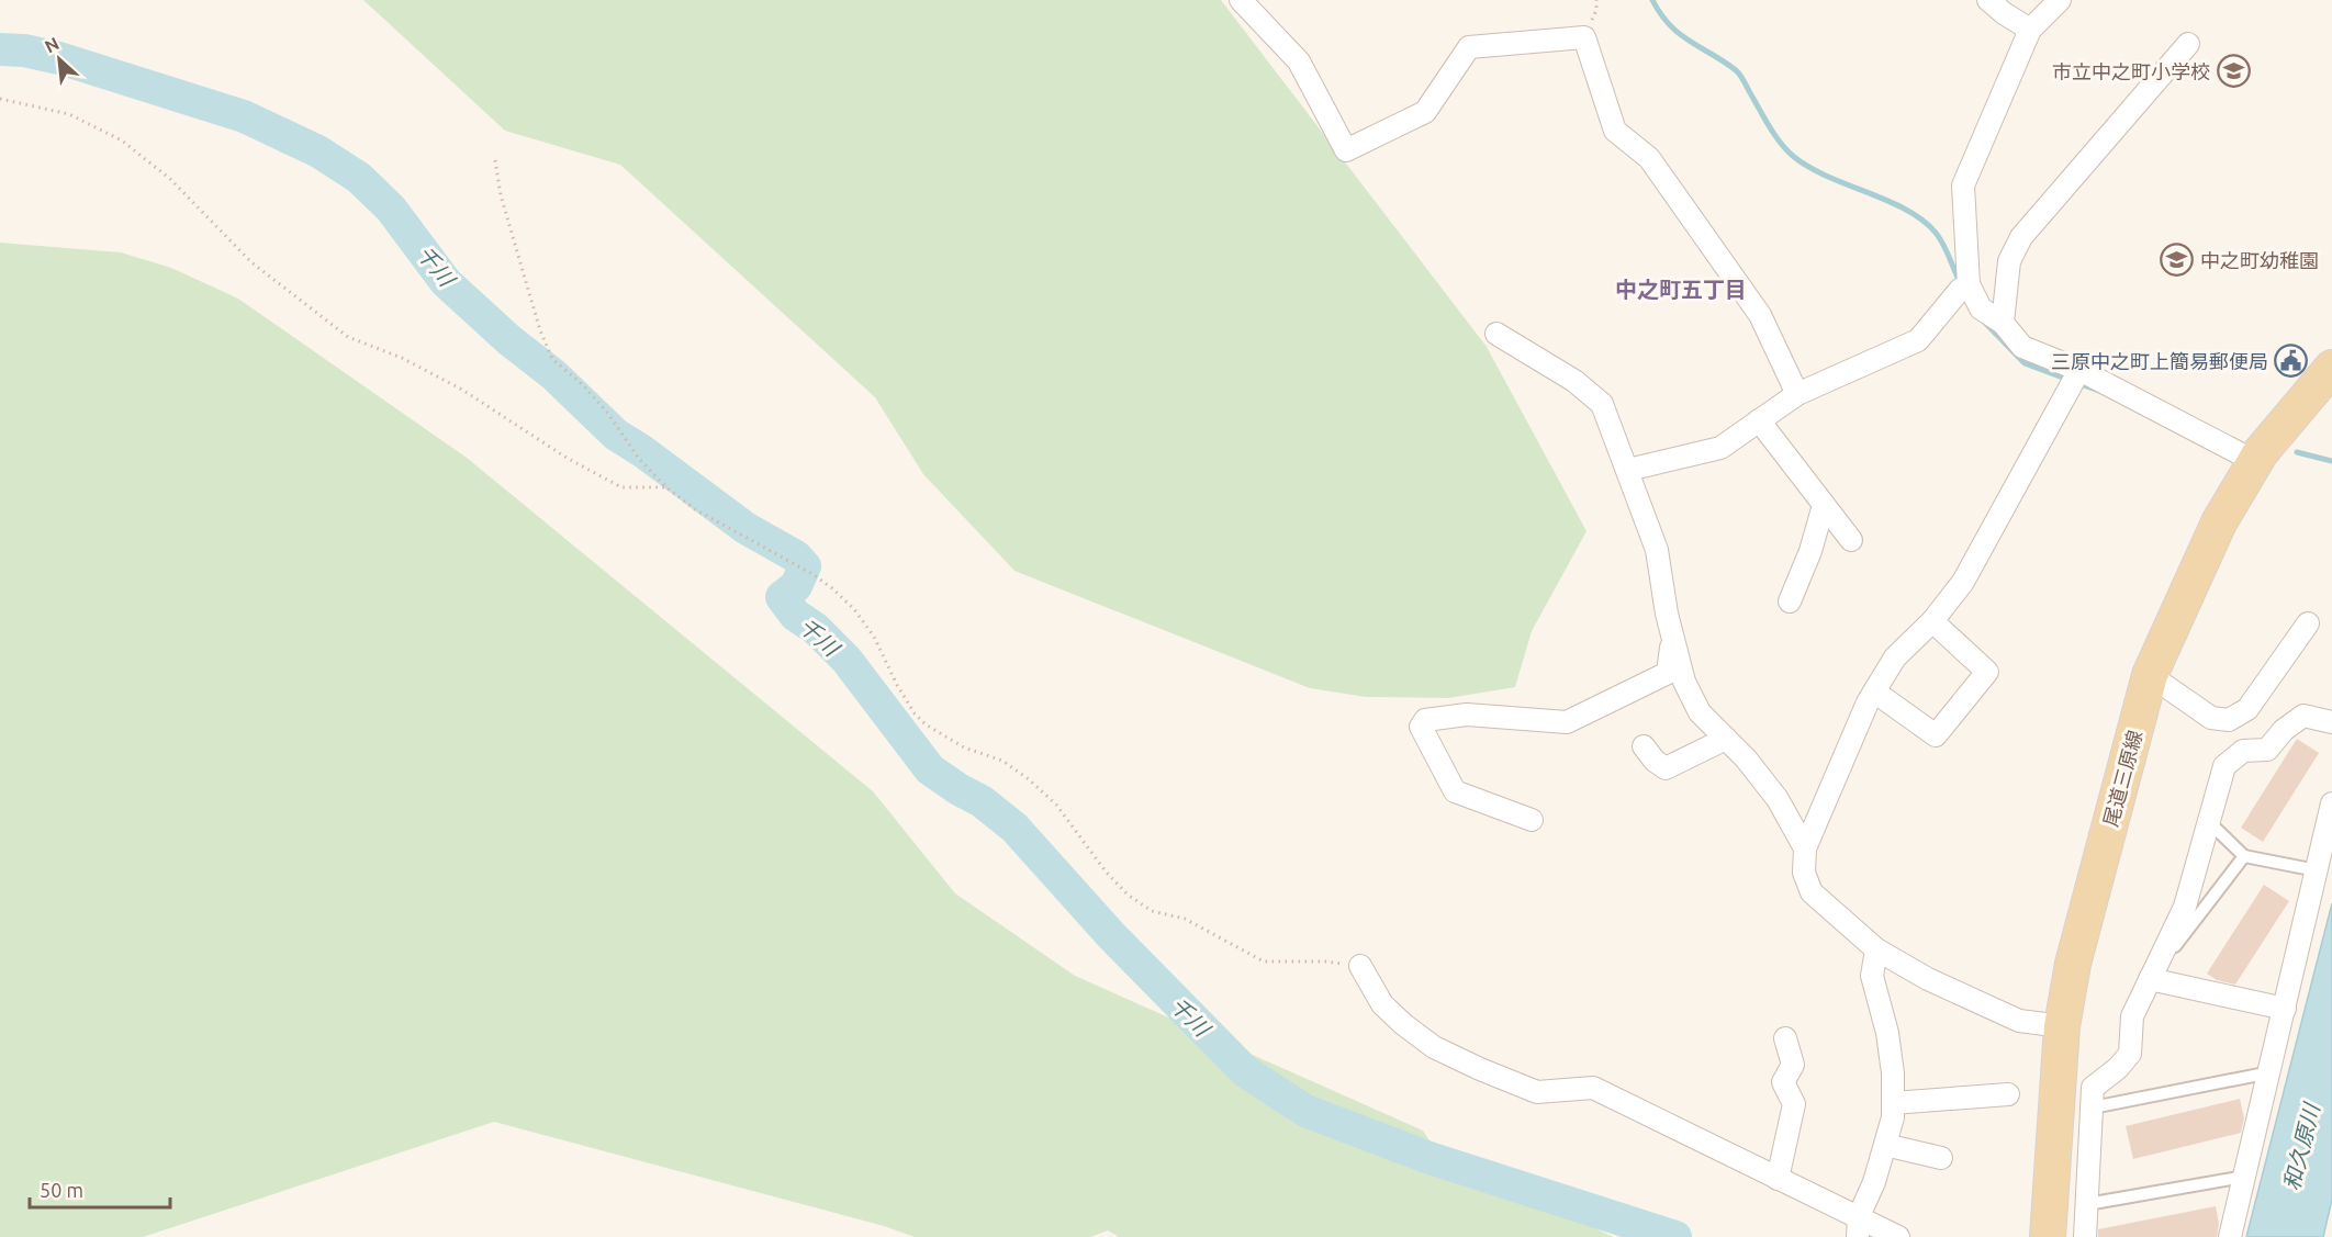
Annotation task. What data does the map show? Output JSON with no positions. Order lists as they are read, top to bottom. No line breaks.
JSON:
{"streets":{"main road":["尾道三原線"]},"districts":["中之町五丁目"],"water":["千川","和久原川"],"places":{"school or university":["市立中之町小学校","中之町幼稚園"],"public building":["三原中之町上簡易郵便局"]},"scale_bar":"50 m","north":"top left"}
